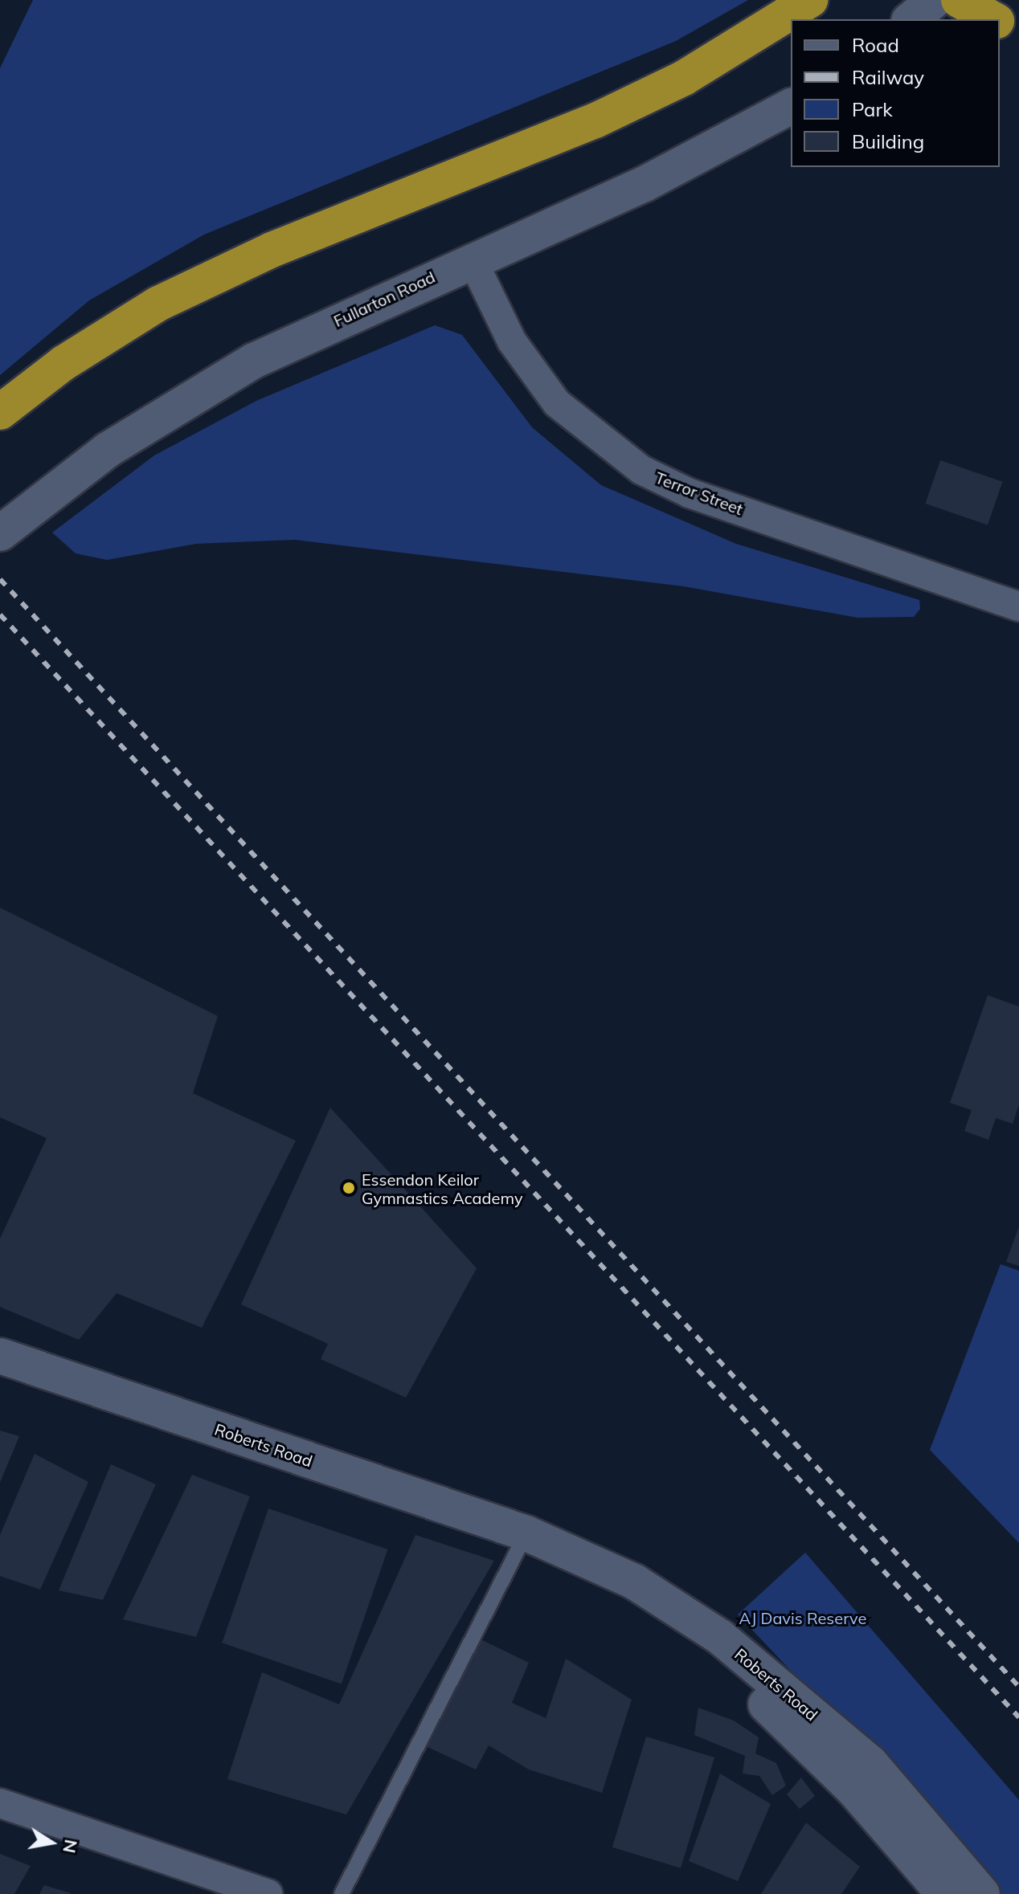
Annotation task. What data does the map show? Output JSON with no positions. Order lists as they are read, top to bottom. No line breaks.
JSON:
{"streets":{"street":["Fullarton Road","Terror Street","Roberts Road"]},"crossings":[["Fullarton Road","Terror Street"]],"parks":["AJ Davis Reserve"],"places":["Essendon Keilor Gymnastics Academy"],"legend":["Road","Railway","Park","Building"],"north":"right"}
